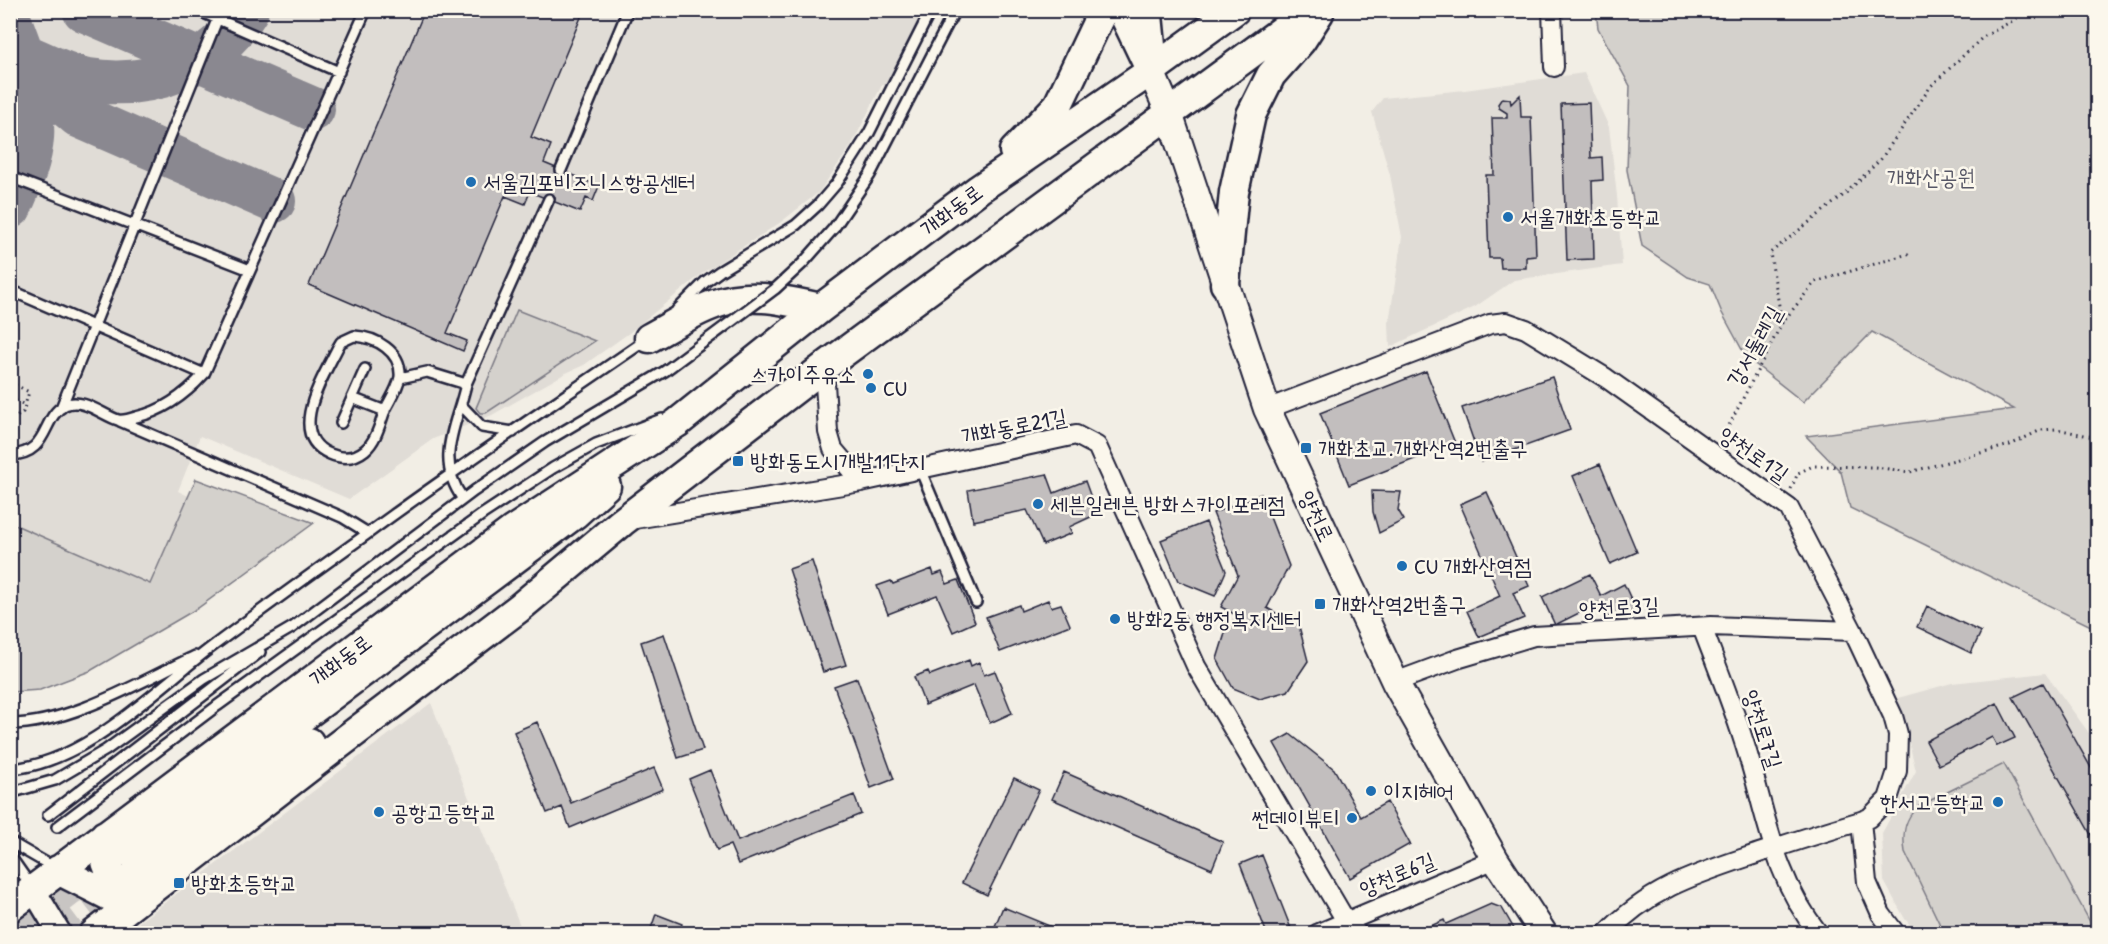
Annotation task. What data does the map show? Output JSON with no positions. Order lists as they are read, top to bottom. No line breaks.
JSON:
{"streets":{"main road":["개화동로","양천로"],"street":["개화동로21길","양천로1길","양천로3길","양천로7길","양천로6길"],"path":["강서둘레길"]},"crossings":[["개화동로","개화동로21길"],["개화동로","양천로"],["강서둘레길","양천로1길"],["개화동로21길","양천로6길"],["양천로1길","양천로"],["양천로1길","양천로3길"],["양천로","양천로3길"],["양천로","양천로6길"],["양천로3길","양천로7길"]],"parks":["개화산공원"],"places":{"other":["서울김포비즈니스항공센터","서울개화초등학교","스카이주유소","CU","세븐일레븐 방화스카이포레점","CU 개화산역점","방화2동 행정복지센터","이지헤어","한서고등학교","공항고등학교","썬데이뷰티"],"transit":["개화초교.개화산역2번출구","방화동도시개발11단지","개화산역2번출구","방화초등학교"]}}
